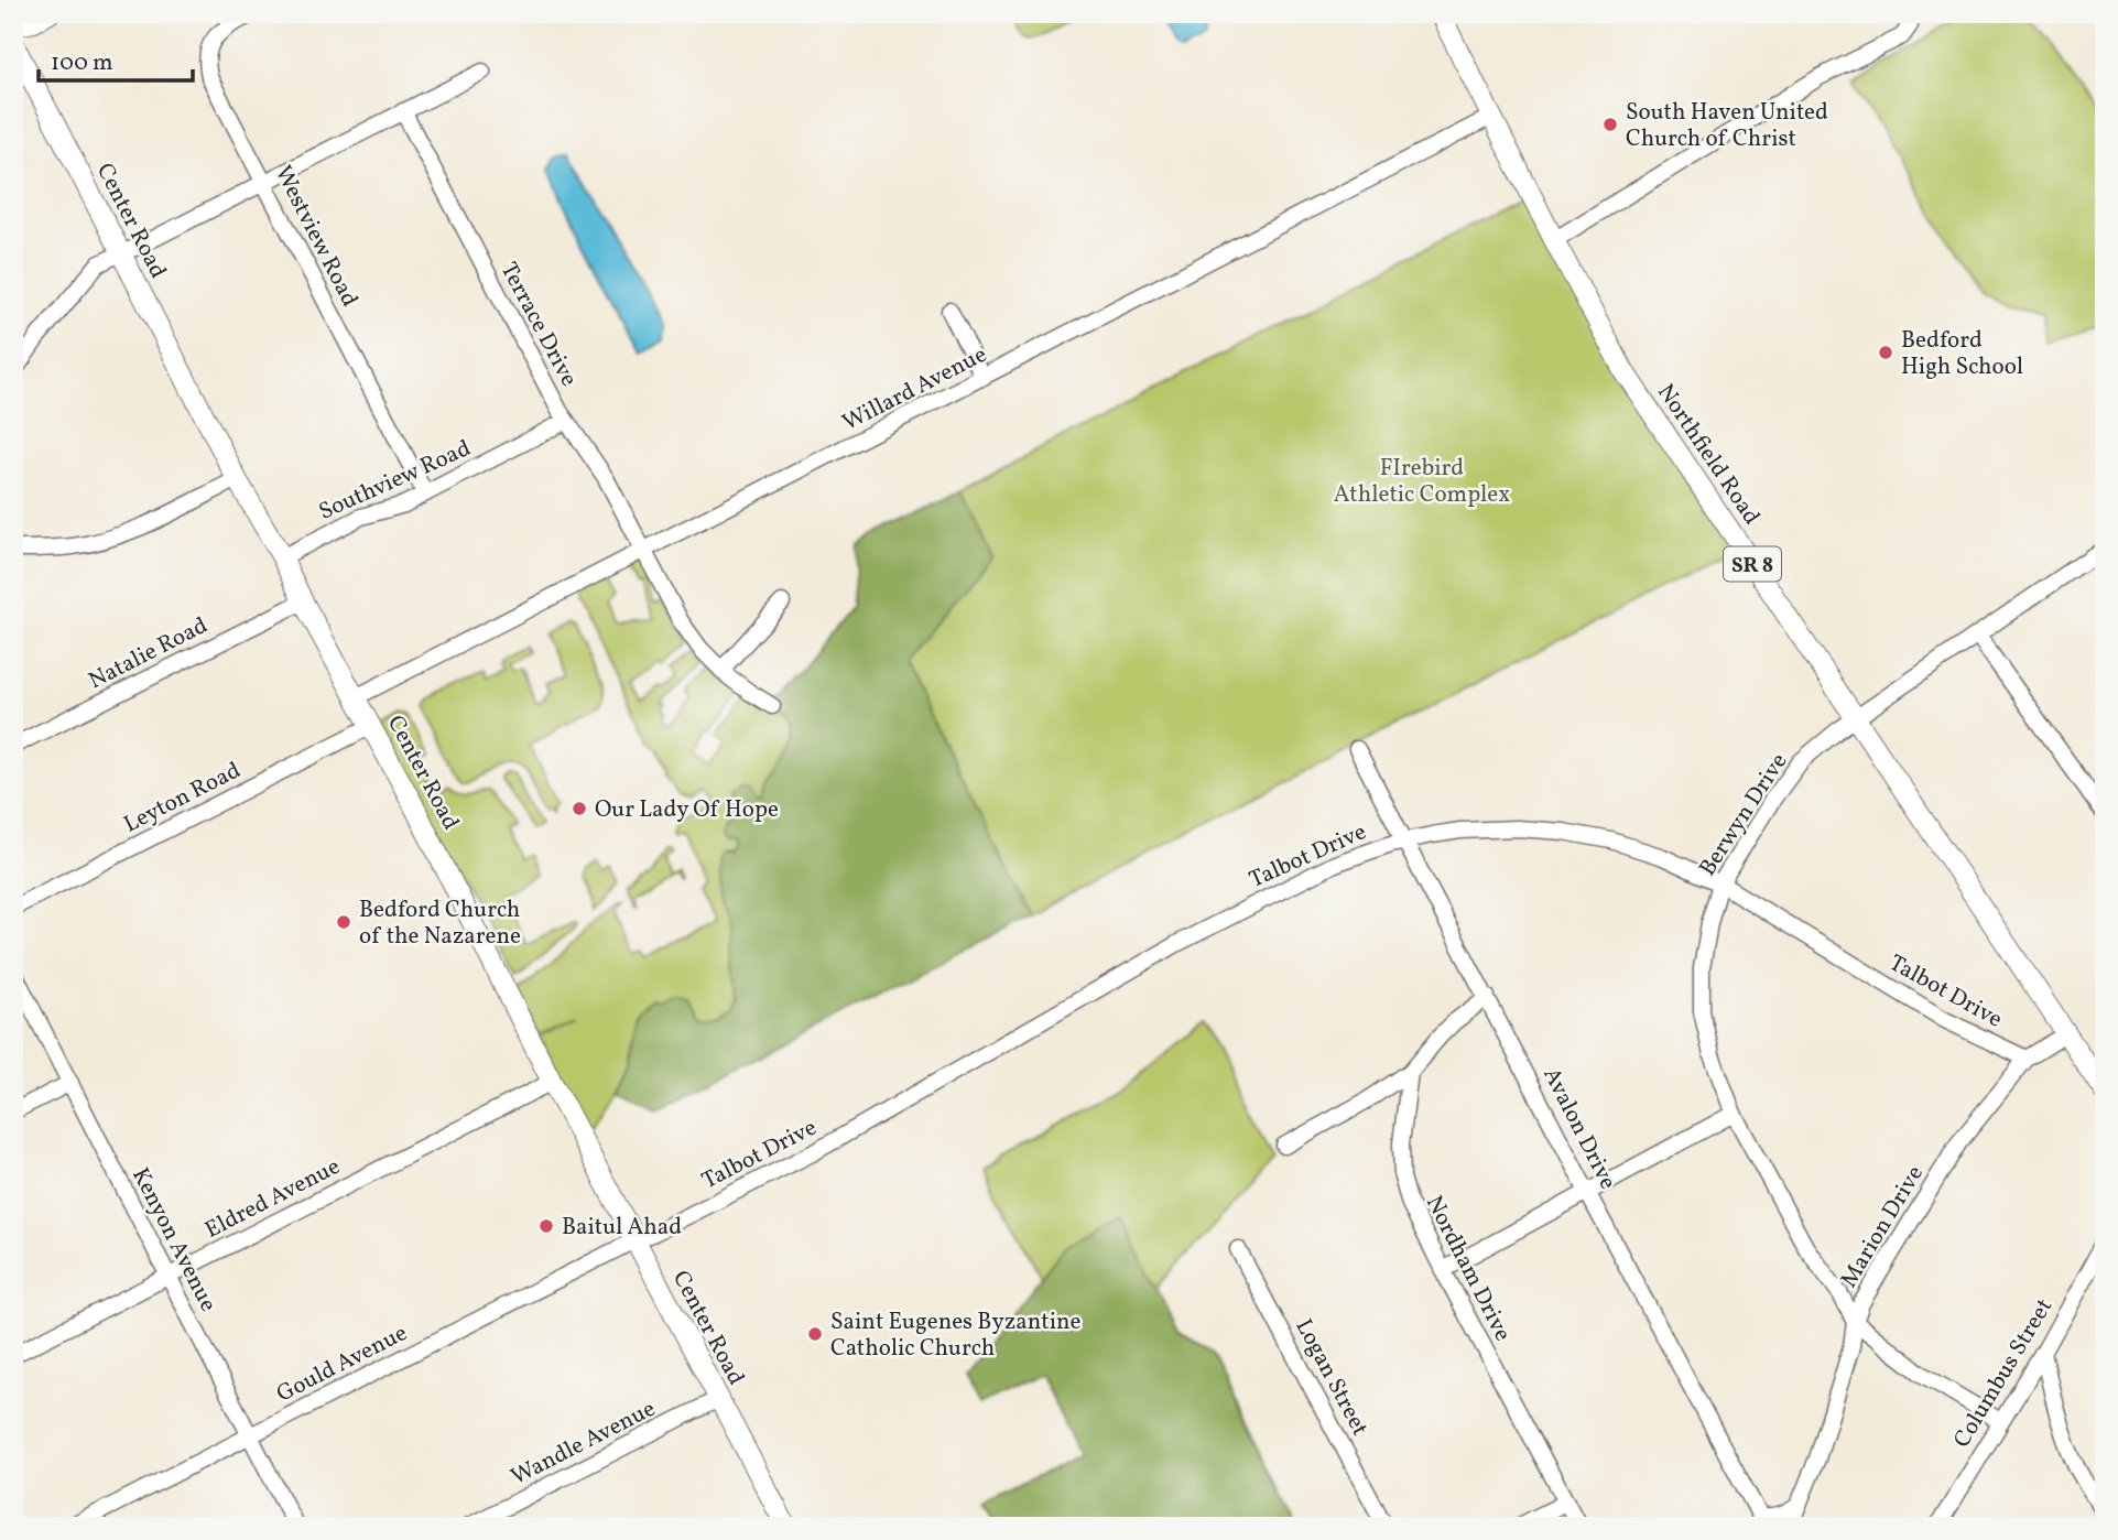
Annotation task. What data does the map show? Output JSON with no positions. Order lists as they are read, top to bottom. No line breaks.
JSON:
{"streets":{"main road":["Center Road","Northfield Road","SR 8"],"street":["Westview Road","Terrace Drive","Willard Avenue","Southview Road","Natalie Road","Leyton Road","Berwyn Drive","Talbot Drive","Avalon Drive","Eldred Avenue","Marion Drive","Kenyon Avenue","Nordham Drive","Gould Avenue","Columbus Street","Logan Street","Wandle Avenue"]},"crossings":[["Center Road","Willard Avenue"],["Center Road","Southview Road"],["Center Road","Natalie Road"],["Center Road","Leyton Road"],["Center Road","Talbot Drive"],["Center Road","Eldred Avenue"],["Center Road","Gould Avenue"],["Center Road","Wandle Avenue"],["Westview Road","Southview Road"],["Terrace Drive","Willard Avenue"],["Terrace Drive","Southview Road"],["Willard Avenue","Northfield Road"],["Northfield Road","Berwyn Drive"],["Northfield Road","Marion Drive"],["Berwyn Drive","Talbot Drive"],["Berwyn Drive","Marion Drive"],["Berwyn Drive","Columbus Street"],["Talbot Drive","Avalon Drive"],["Talbot Drive","Marion Drive"],["Talbot Drive","Gould Avenue"],["Eldred Avenue","Kenyon Avenue"],["Kenyon Avenue","Gould Avenue"]],"parks":["FIrebird Athletic Complex"],"places":["South Haven United Church of Christ","Bedford High School","Our Lady Of Hope","Bedford Church of the Nazarene","Baitul Ahad","Saint Eugenes Byzantine Catholic Church"],"scale_bar":"100 m"}
